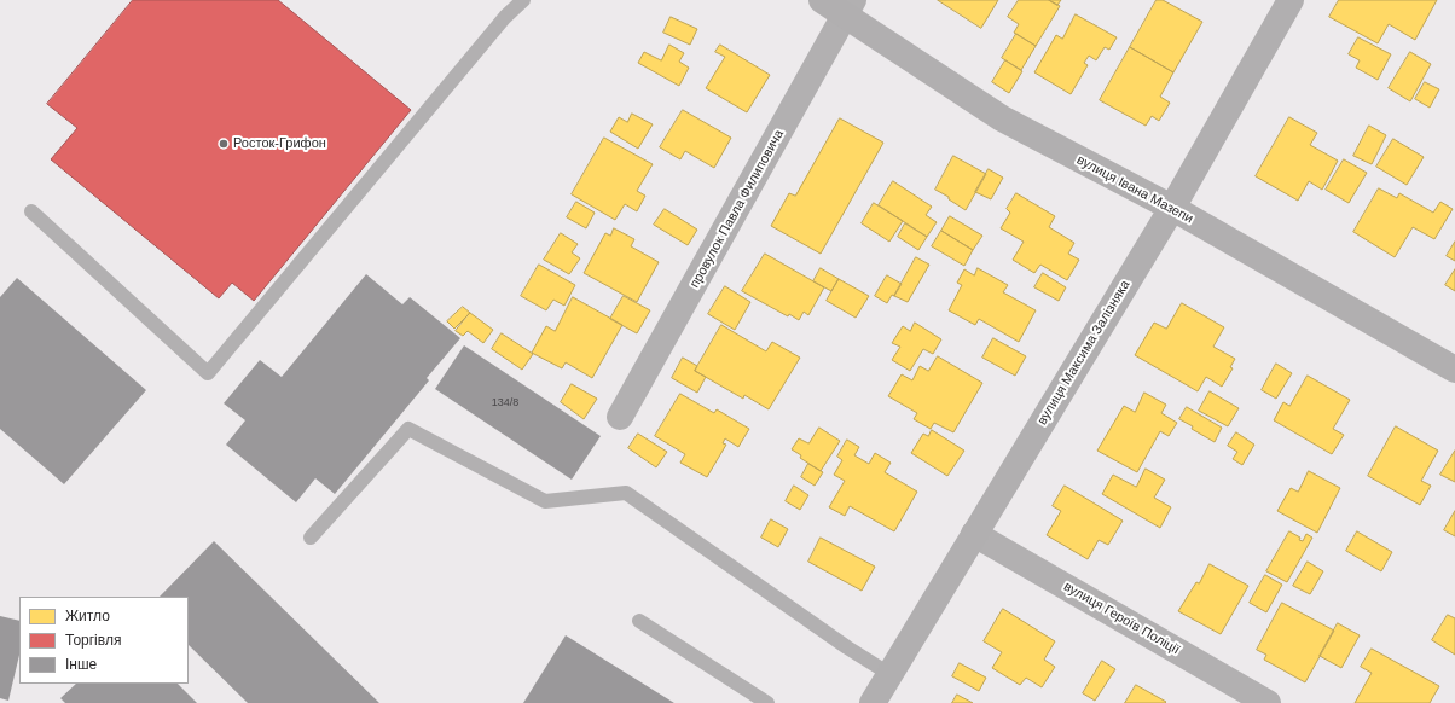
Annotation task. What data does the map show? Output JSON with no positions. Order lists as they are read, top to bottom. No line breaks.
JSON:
{"streets":{"main road":["вулиця Івана Мазепи","вулиця Максима Залізняка"],"street":["провулок Павла Филиповича","вулиця Героїв Поліції"]},"crossings":[["вулиця Івана Мазепи","провулок Павла Филиповича"],["вулиця Івана Мазепи","вулиця Максима Залізняка"],["вулиця Максима Залізняка","вулиця Героїв Поліції"]],"places":["Росток-Грифон"],"house_numbers":["134/8"],"legend":["Житло","Торгівля","Інше"]}
